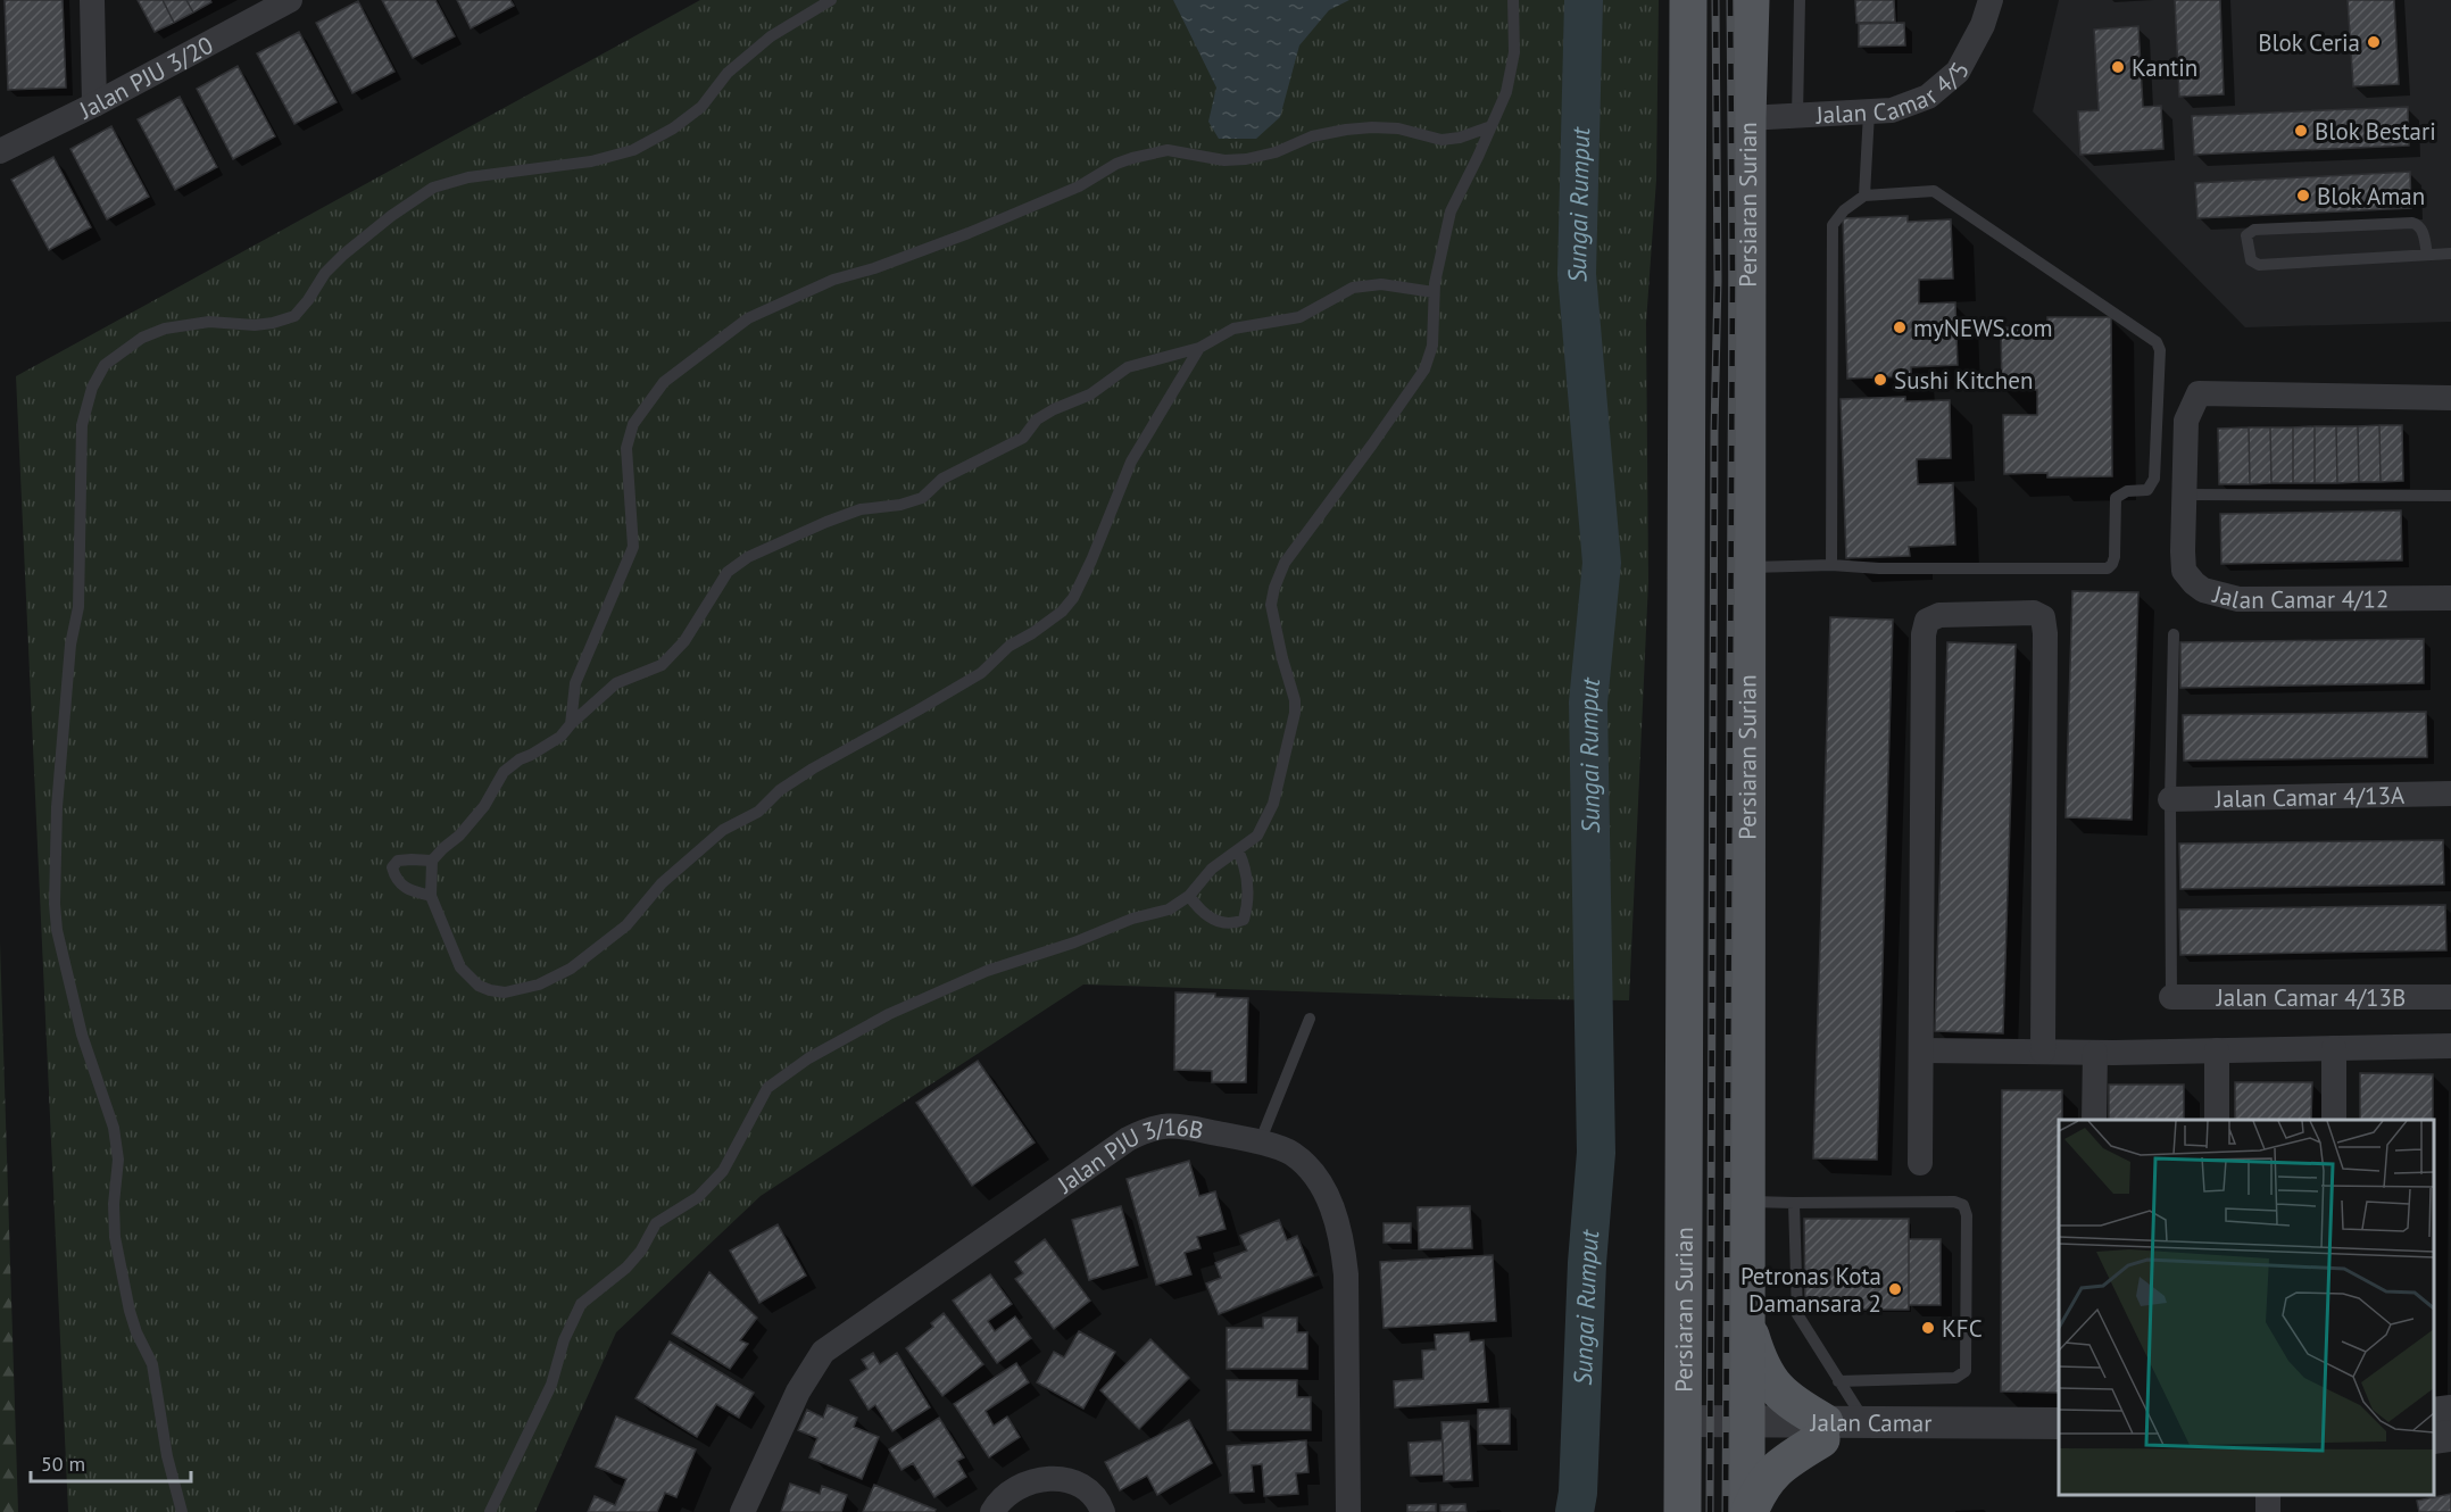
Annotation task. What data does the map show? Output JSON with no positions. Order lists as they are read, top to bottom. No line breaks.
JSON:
{"streets":{"main road":["Persiaran Surian"],"street":["Jalan PJU 3/20","Jalan Camar 4/5","Jalan Camar 4/12","Jalan Camar 4/13A","Jalan Camar 4/13B","Jalan PJU 3/16B","Jalan Camar"]},"crossings":[["Jalan Camar 4/5","Persiaran Surian"],["Persiaran Surian","Jalan Camar"]],"water":["Sungai Rumput"],"places":["Blok Ceria","Kantin","Blok Bestari","Blok Aman","myNEWS.com","Sushi Kitchen","Petronas Kota Damansara 2","KFC"],"scale_bar":"50 m"}
